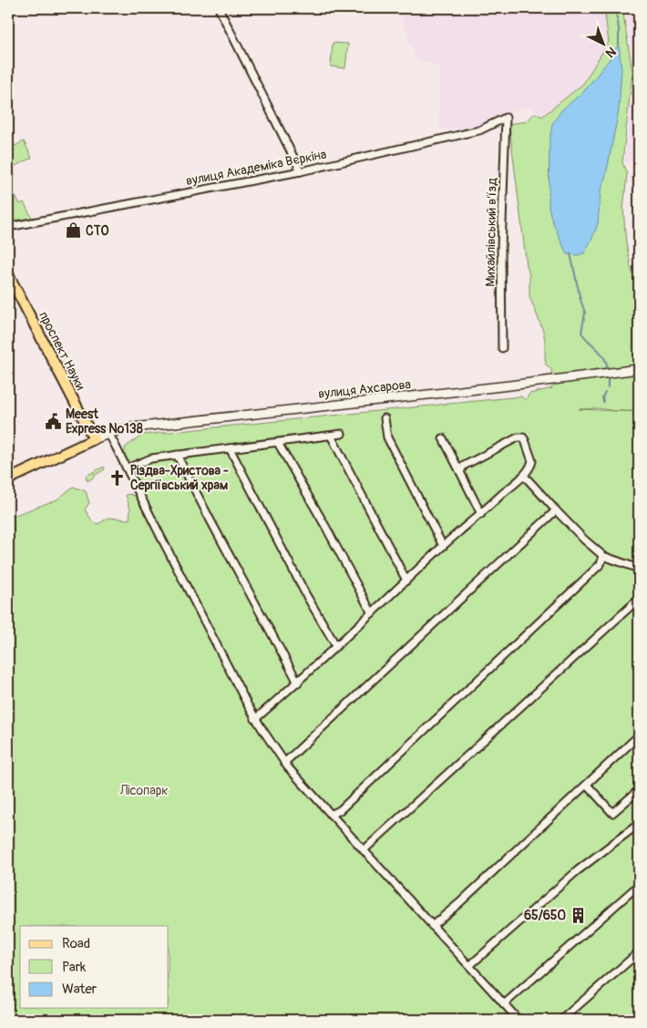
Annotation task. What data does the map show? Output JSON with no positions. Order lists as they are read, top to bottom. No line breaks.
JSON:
{"streets":{"main road":["проспект Науки","вулиця Ахсарова"],"street":["вулиця Академіка Вєркіна","Михайлівський в'їзд"]},"crossings":[["вулиця Академіка Вєркіна","Михайлівський в'їзд"],["проспект Науки","вулиця Ахсарова"]],"parks":["Лісопарк"],"places":{"shop":["СТО"],"public building":["Meest Express №138"],"church":["Різдва-Христова - Сергіївський храм"],"building":["65/650"]},"legend":["Road","Park","Water"],"north":"bottom right"}
